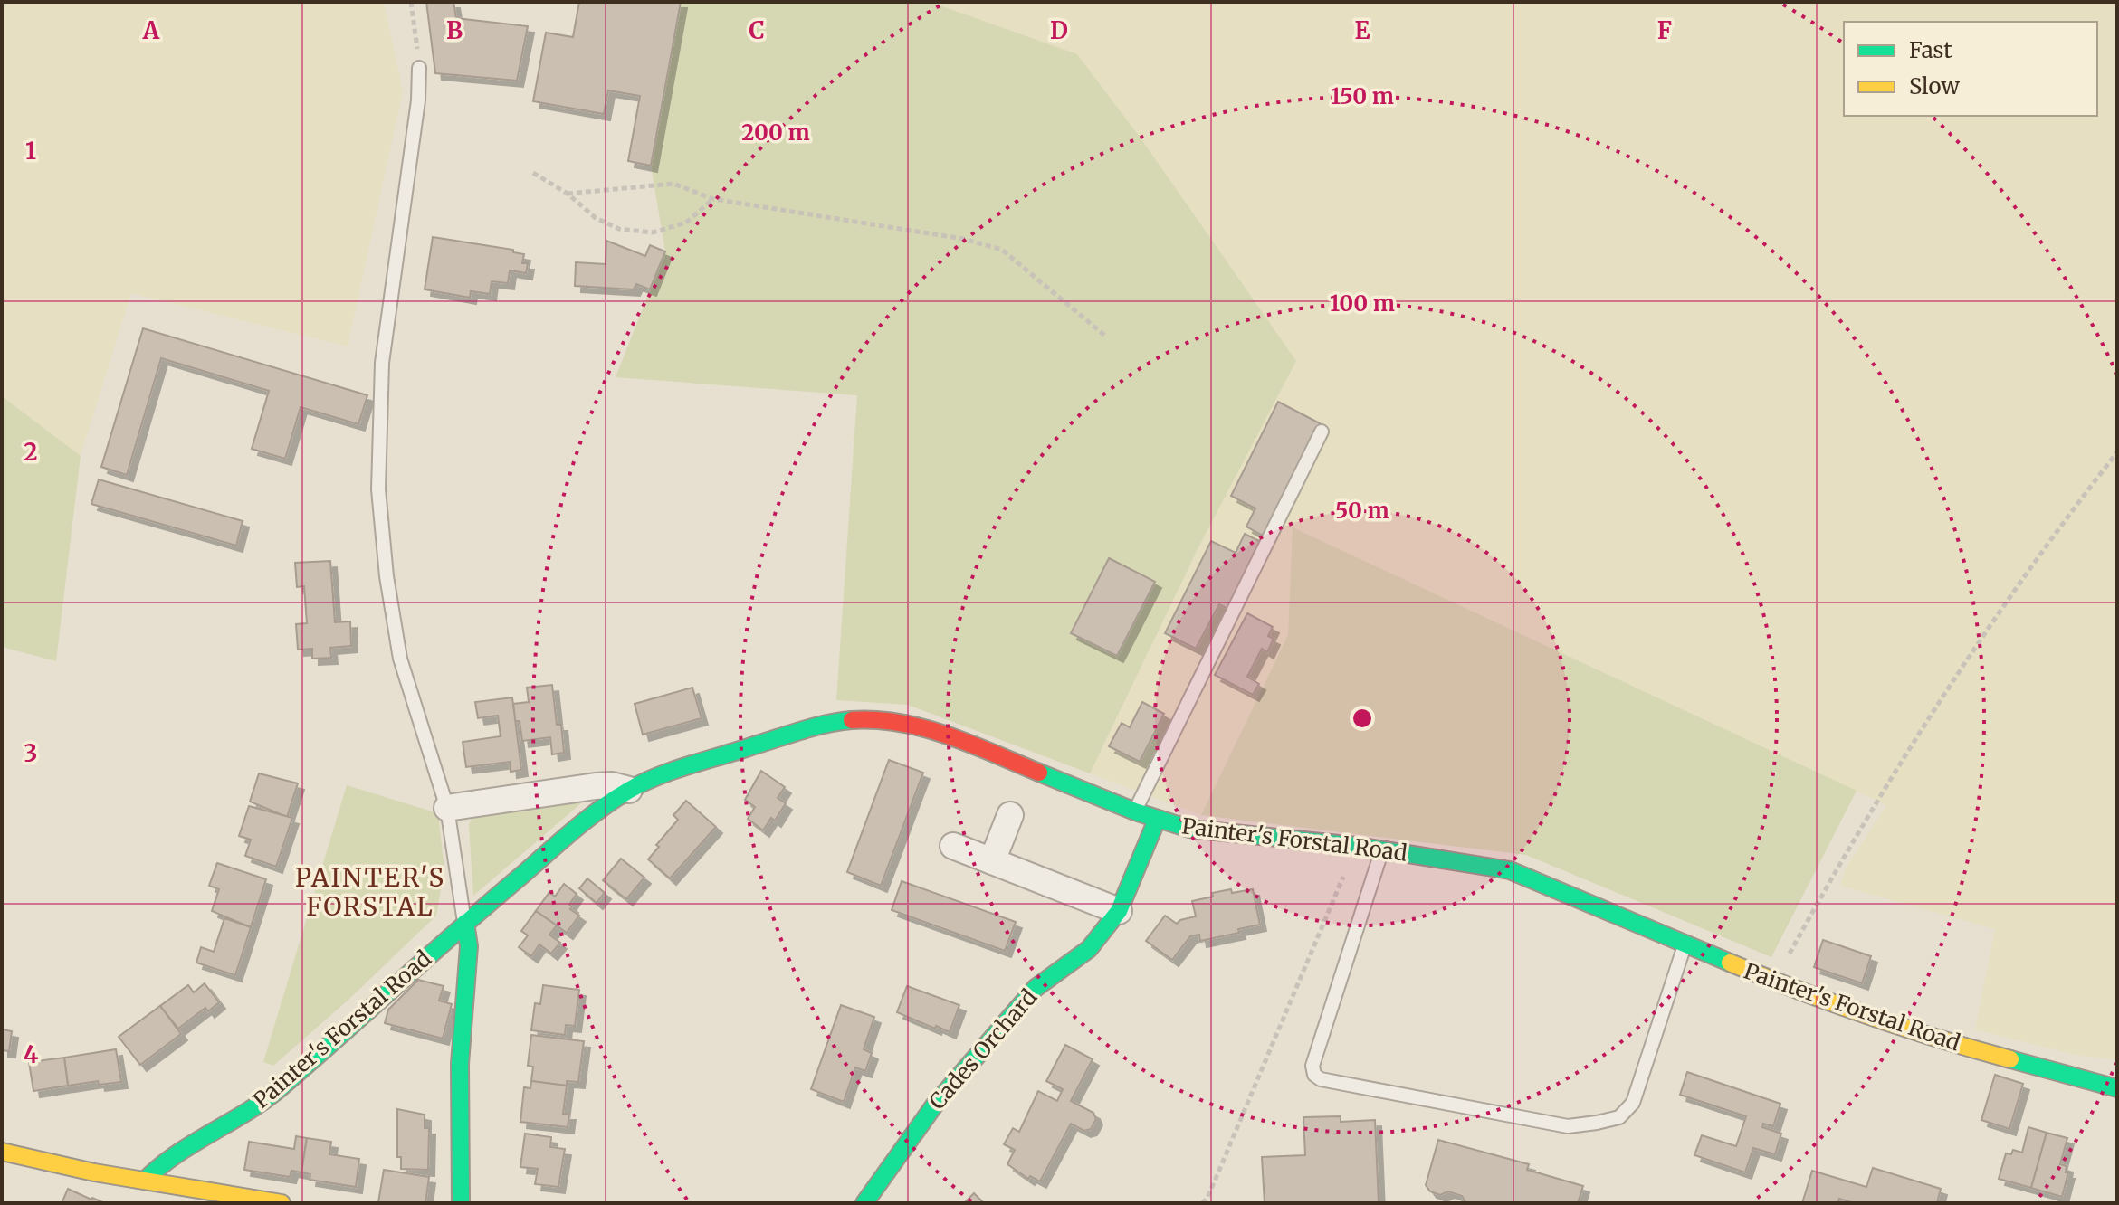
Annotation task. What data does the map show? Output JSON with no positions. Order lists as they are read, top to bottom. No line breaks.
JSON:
{"streets":{"street":["Painter's Forstal Road","Cades Orchard"]},"crossings":[["Painter's Forstal Road","Cades Orchard"]],"districts":["PAINTER'S FORSTAL"],"legend":["Fast","Slow"],"grid":{"columns":["A","B","C","D","E","F"],"rows":["1","2","3","4"]},"rings":["150 m","200 m","100 m","50 m"]}
